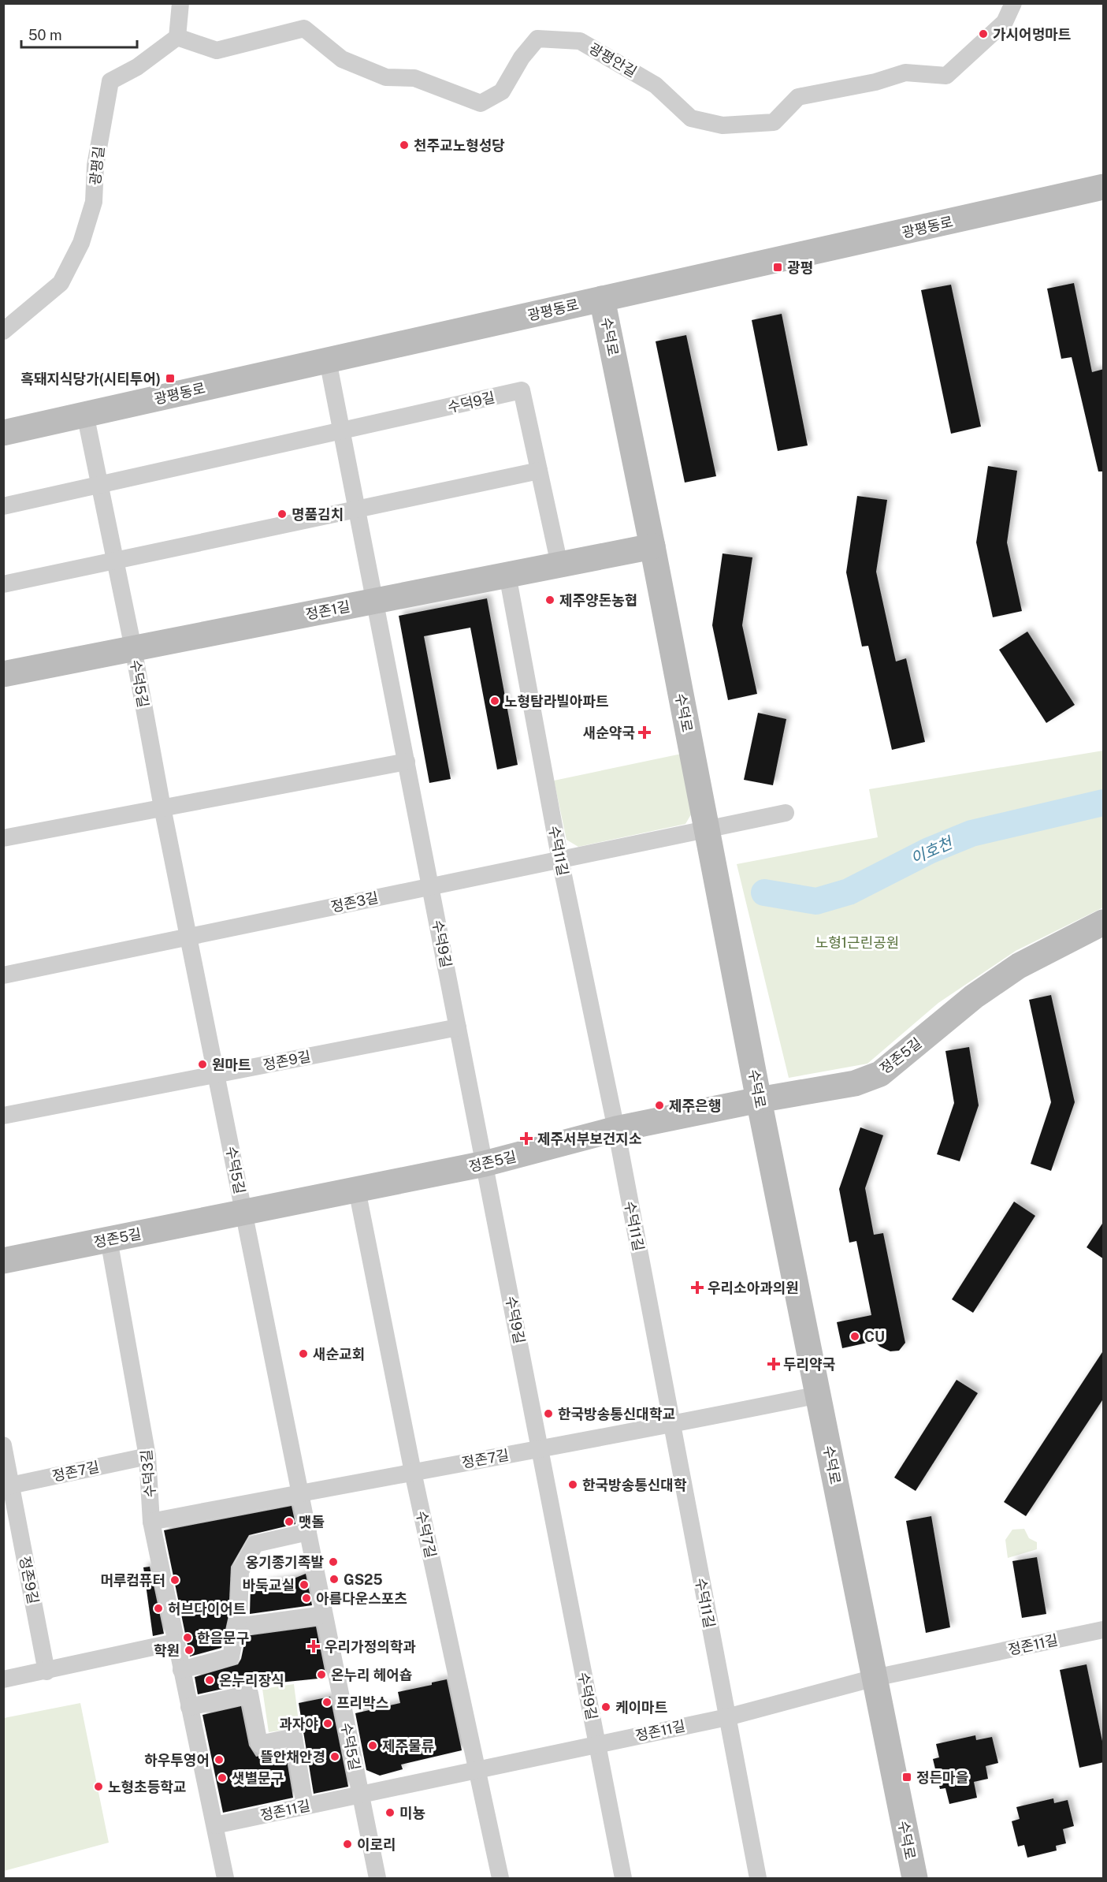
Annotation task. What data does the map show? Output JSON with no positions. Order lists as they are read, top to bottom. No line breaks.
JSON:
{"streets":{"main road":["광평동로","수덕로","정존1길","정존5길"],"street":["광평안길","광평길","수덕9길","수덕5길","수덕11길","정존3길","정존9길","정존7길","수덕3길","수덕7길","정존11길"]},"crossings":[["광평안길","광평길"],["광평동로","수덕로"],["광평동로","수덕9길"],["광평동로","수덕5길"],["수덕로","정존1길"],["수덕로","정존3길"],["수덕로","정존5길"],["수덕로","정존7길"],["수덕로","정존11길"],["수덕9길","정존1길"],["수덕9길","수덕5길"],["수덕9길","정존3길"],["수덕9길","정존5길"],["수덕9길","정존9길"],["수덕9길","정존7길"],["수덕9길","정존11길"],["정존1길","수덕5길"],["정존1길","수덕11길"],["수덕5길","정존3길"],["수덕5길","정존5길"],["수덕5길","정존9길"],["수덕5길","정존7길"],["수덕5길","정존11길"],["수덕11길","정존3길"],["수덕11길","정존5길"],["수덕11길","정존7길"],["수덕11길","정존11길"],["정존5길","수덕3길"],["정존5길","수덕7길"],["정존9길","정존7길"],["정존7길","수덕3길"],["정존7길","수덕7길"],["수덕3길","정존11길"],["수덕7길","정존11길"]],"water":["이호천"],"parks":["노형1근린공원"],"places":{"other":["가시어멍마트","천주교노형성당","명품김치","제주양돈농협","노형탐라빌아파트","원마트","제주은행","CU","새순교회","한국방송통신대학교","한국방송통신대학","맷돌","옹기종기족발","GS25","머루컴퓨터","바둑교실","아름다운스포츠","허브다이어트","한음문구","학원","온누리 헤어숍","온누리장식","프리박스","케이마트","과자야","제주물류","뜰안채안경","하우투영어","샛별문구","노형초등학교","미뇽","이로리"],"transit":["광평","흑돼지식당가(시티투어)","정든마을"],"health":["새순약국","제주서부보건지소","우리소아과의원","두리약국","우리가정의학과"]},"scale_bar":"50 m"}
